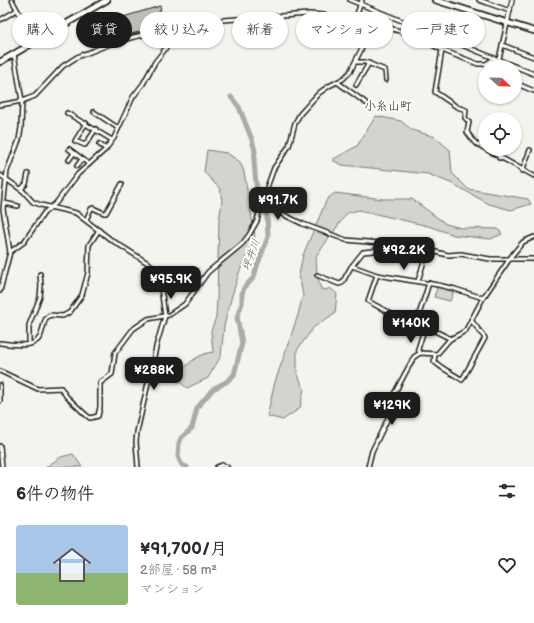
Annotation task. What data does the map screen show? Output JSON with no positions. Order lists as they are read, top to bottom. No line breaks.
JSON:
{"districts":["小糸山町"],"water":["坪井川"],"north":"right","page":{"chip":["購入","賃貸","絞り込み","新着","マンション","一戸建て"],"price":["¥91.7K","¥92.2K","¥95.9K","¥140K","¥288K","¥129K"],"heading":"6件の物件","list":[{"name":"¥91,700/月","note":"2部屋 · 58 m² · マンション"}]}}
